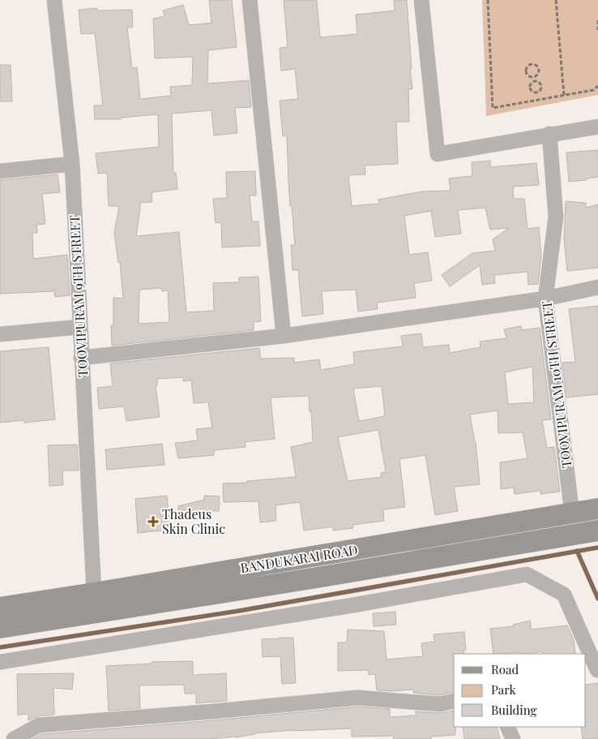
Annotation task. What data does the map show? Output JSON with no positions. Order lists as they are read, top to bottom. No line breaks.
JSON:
{"streets":{"main road":["BANDUKARAI ROAD"],"street":["TOOVIPURAM 9TH STREET","TOOVIPURAM 10TH STREET"]},"crossings":[["TOOVIPURAM 9TH STREET","BANDUKARAI ROAD"],["TOOVIPURAM 10TH STREET","BANDUKARAI ROAD"]],"places":{"health":["Thadeus Skin Clinic"]},"legend":["Road","Park","Building"]}
